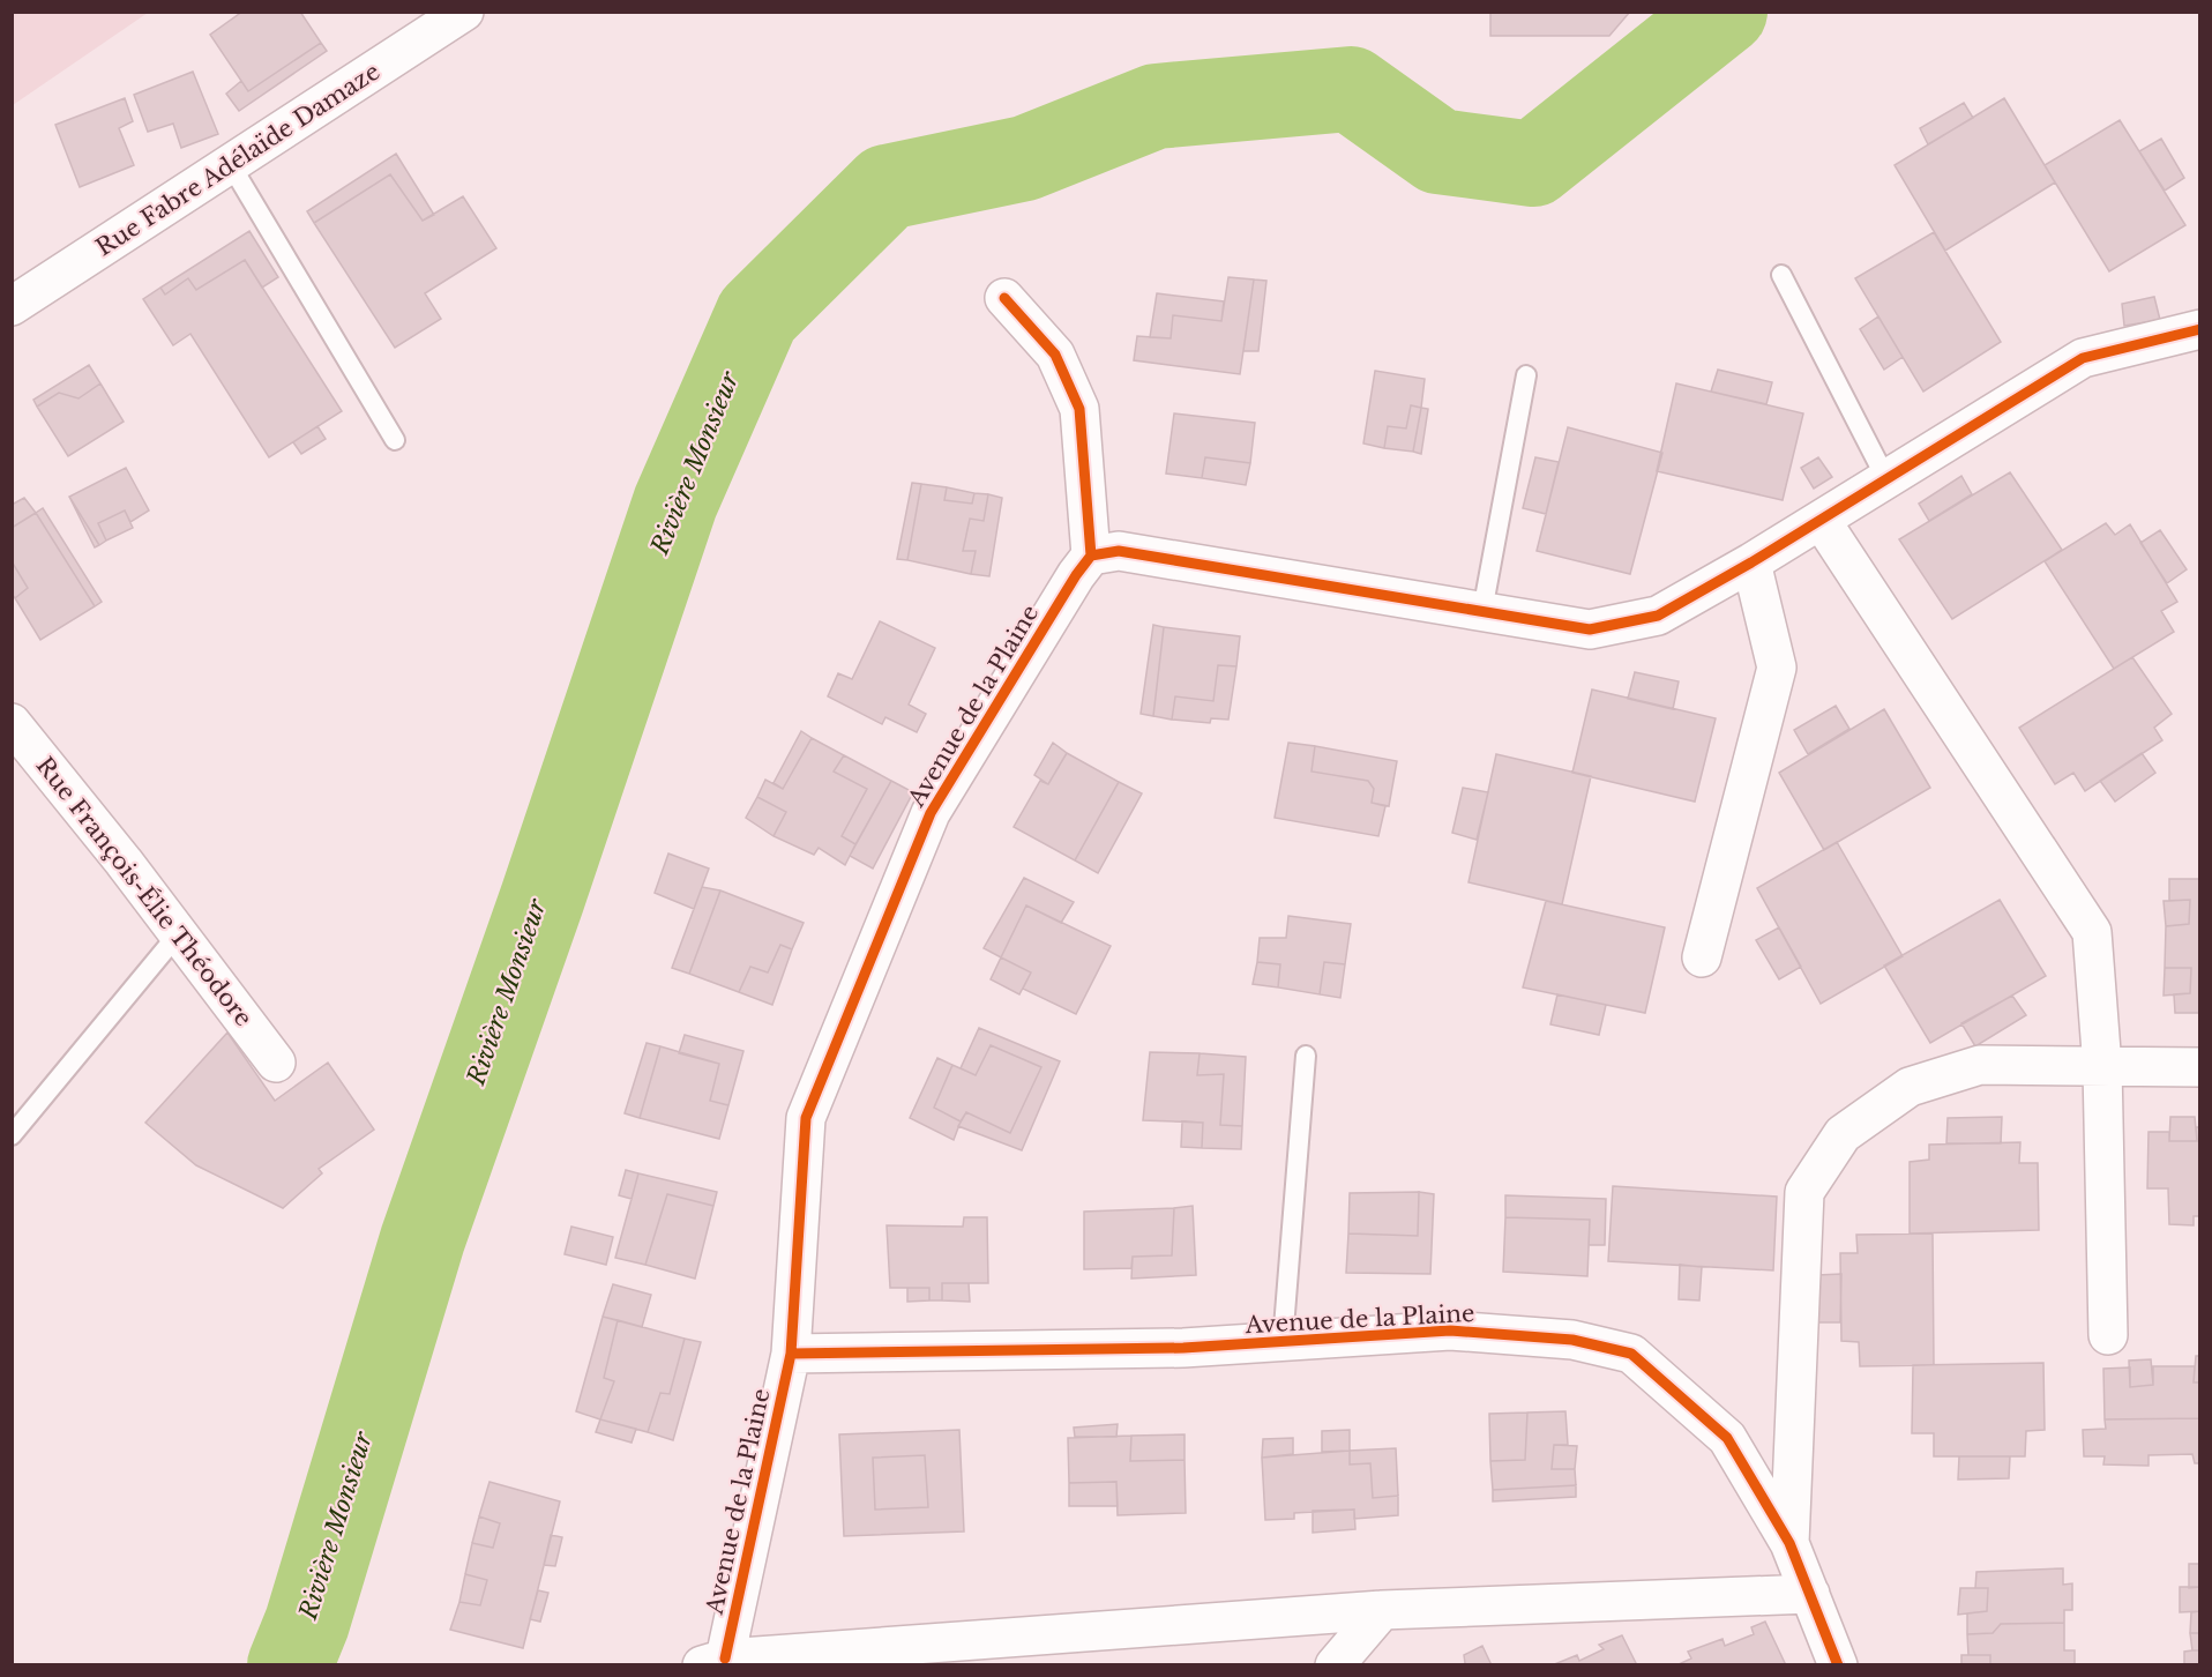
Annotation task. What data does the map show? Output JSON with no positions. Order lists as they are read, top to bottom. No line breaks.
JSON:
{"streets":{"street":["Rue Fabre Adélaïde Damaze","Avenue de la Plaine","Rue François-Élie Théodore"]},"water":["Rivière Monsieur"]}
